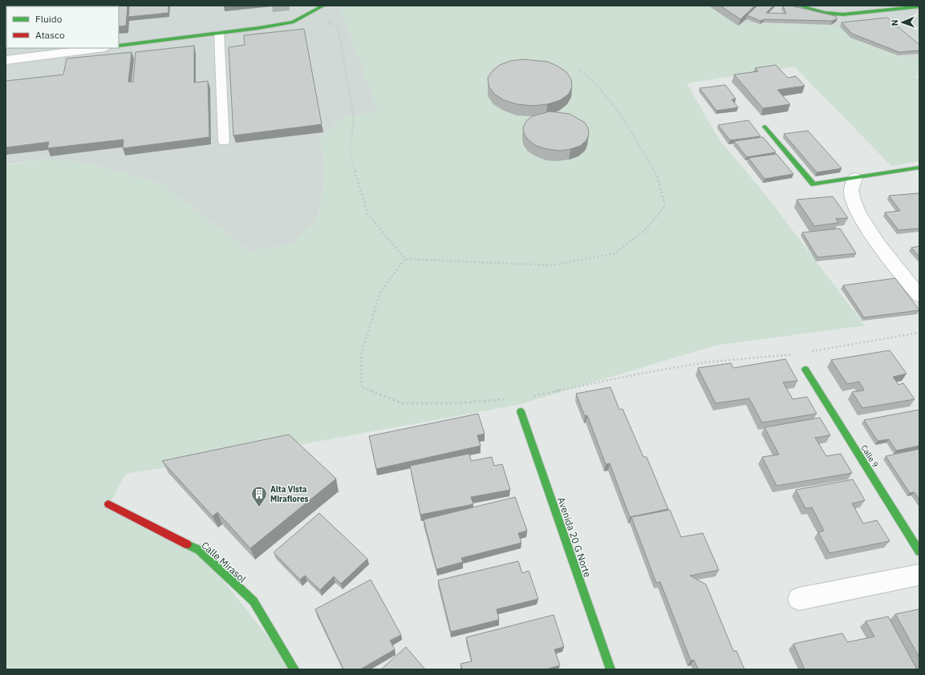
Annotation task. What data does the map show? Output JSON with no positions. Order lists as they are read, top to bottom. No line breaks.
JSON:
{"streets":{"street":["Calle 9","Avenida 20 G Norte","Calle Mirasol"]},"places":{"building":["Alta Vista Miraflores"]},"legend":["Fluido","Atasco"],"north":"left"}
